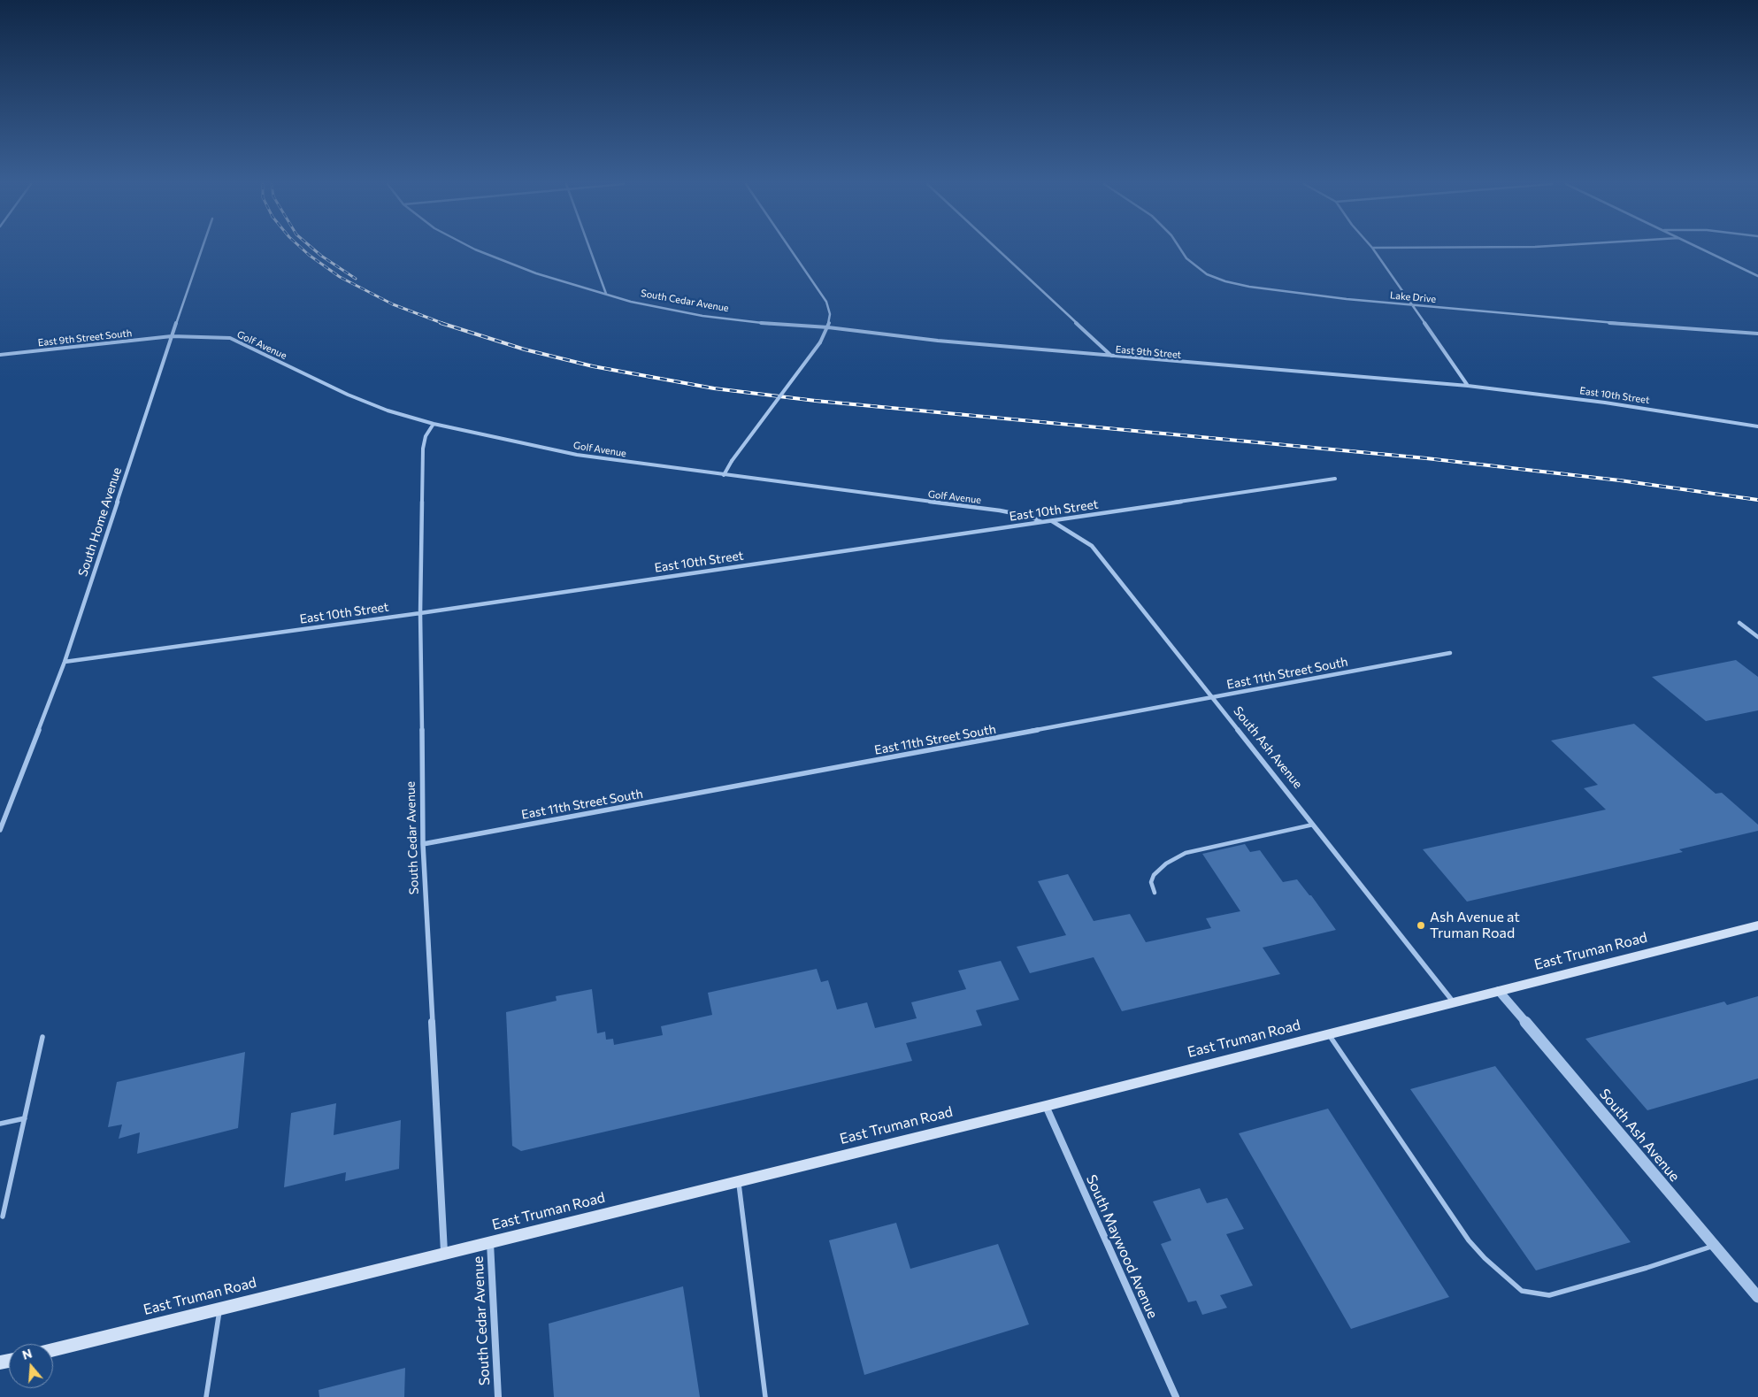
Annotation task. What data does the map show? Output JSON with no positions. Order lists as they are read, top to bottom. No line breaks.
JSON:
{"streets":{"main road":["East Truman Road"],"street":["Lake Drive","South Cedar Avenue","East 9th Street South","Golf Avenue","East 9th Street","East 10th Street","South Home Avenue","East 11th Street South","South Ash Avenue","South Maywood Avenue"]},"crossings":[["South Cedar Avenue","Golf Avenue"],["South Cedar Avenue","East 9th Street"],["South Cedar Avenue","East 10th Street"],["South Cedar Avenue","East 11th Street South"],["South Cedar Avenue","East Truman Road"],["East 9th Street South","Golf Avenue"],["East 9th Street South","South Home Avenue"],["Golf Avenue","East 10th Street"],["Golf Avenue","South Home Avenue"],["East 9th Street","East 10th Street"],["East 10th Street","South Home Avenue"],["East 10th Street","South Ash Avenue"],["East 11th Street South","South Ash Avenue"],["South Ash Avenue","East Truman Road"],["East Truman Road","South Maywood Avenue"]],"places":["Ash Avenue at Truman Road"],"north":"top"}
